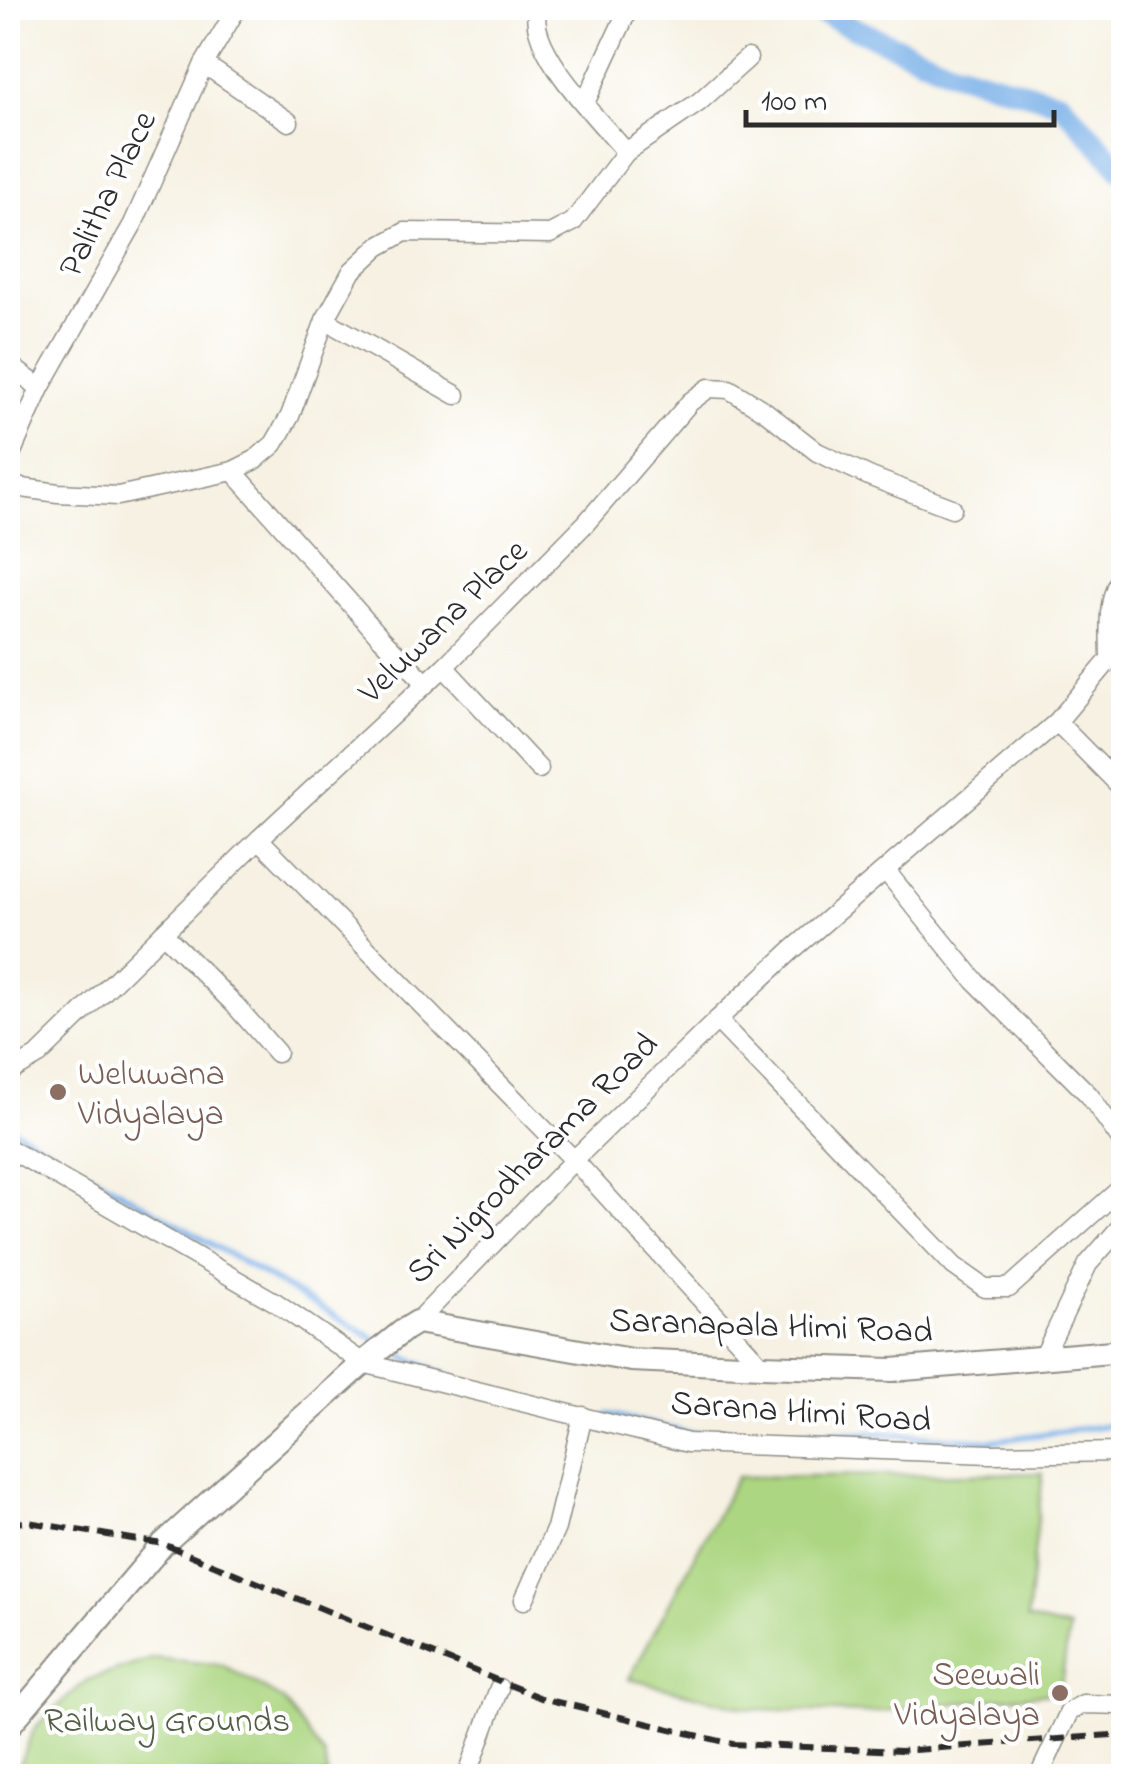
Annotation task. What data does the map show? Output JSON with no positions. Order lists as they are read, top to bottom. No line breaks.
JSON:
{"streets":{"street":["Palitha Place","Veluwana Place","Sri Nigrodharama Road","Saranapala Himi Road","Sarana Himi Road"]},"crossings":[["Sri Nigrodharama Road","Saranapala Himi Road"],["Sri Nigrodharama Road","Sarana Himi Road"]],"parks":["Railway Grounds"],"places":["Weluwana Vidyalaya","Seewali Vidyalaya"],"scale_bar":"100 m"}
